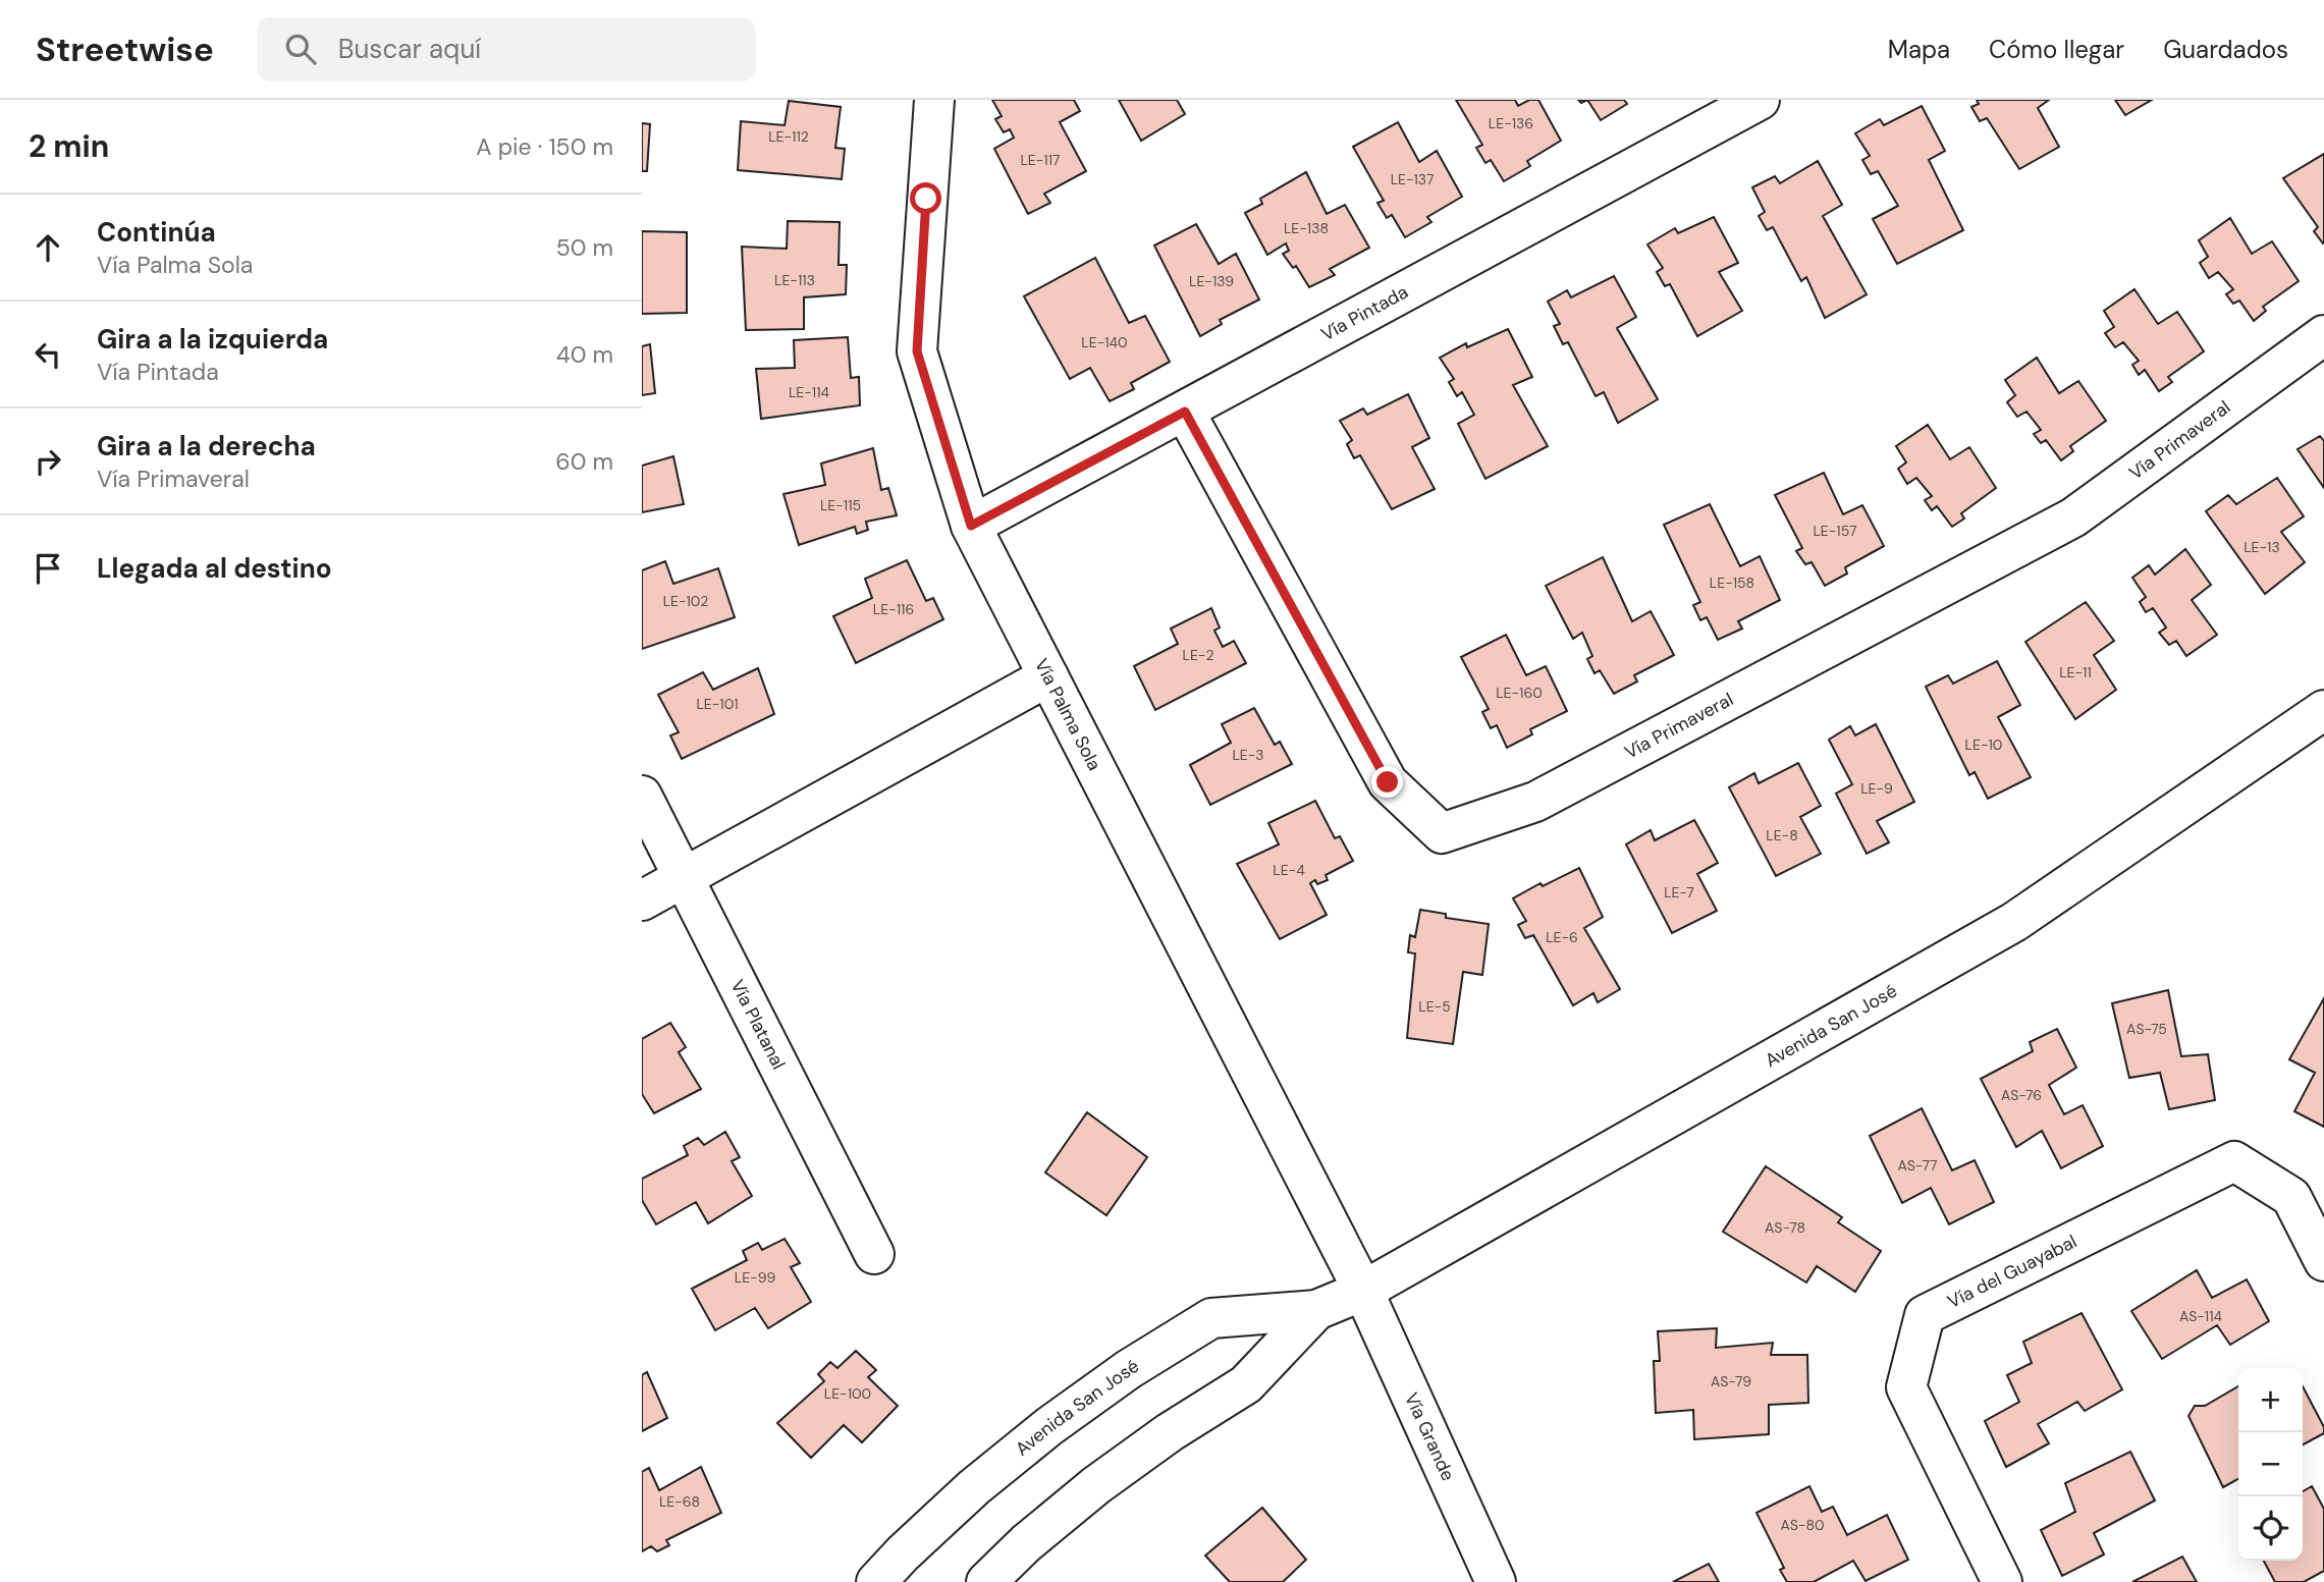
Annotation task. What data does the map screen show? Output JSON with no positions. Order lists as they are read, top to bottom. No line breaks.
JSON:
{"streets":{"street":["Vía Pintada","Vía Primaveral","Vía Palma Sola","Vía Platanal","Avenida San José","Vía del Guayabal","Vía Grande"]},"crossings":[["Vía Pintada","Vía Primaveral"],["Vía Pintada","Vía Palma Sola"],["Vía Palma Sola","Avenida San José"],["Vía Palma Sola","Vía Grande"],["Avenida San José","Vía Grande"]],"house_numbers":["LE-136","LE-112","LE-117","LE-137","LE-138","LE-113","LE-139","LE-140","LE-114","LE-115","LE-157","LE-13","LE-158","LE-102","LE-116","LE-2","LE-11","LE-160","LE-101","LE-10","LE-3","LE-9","LE-8","LE-4","LE-7","LE-6","LE-5","AS-75","AS-76","AS-77","AS-78","LE-99","AS-114","AS-79","LE-100","LE-68","AS-80"],"page":{"header":"Streetwise","search":"Buscar aquí","nav":["Mapa","Cómo llegar","Guardados"],"heading":["2 min","A pie · 150 m"],"list":[["Continúa","Vía Palma Sola","50 m"],["Gira a la izquierda","Vía Pintada","40 m"],["Gira a la derecha","Vía Primaveral","60 m"],"Llegada al destino"],"map_buttons":["+","−"]}}
